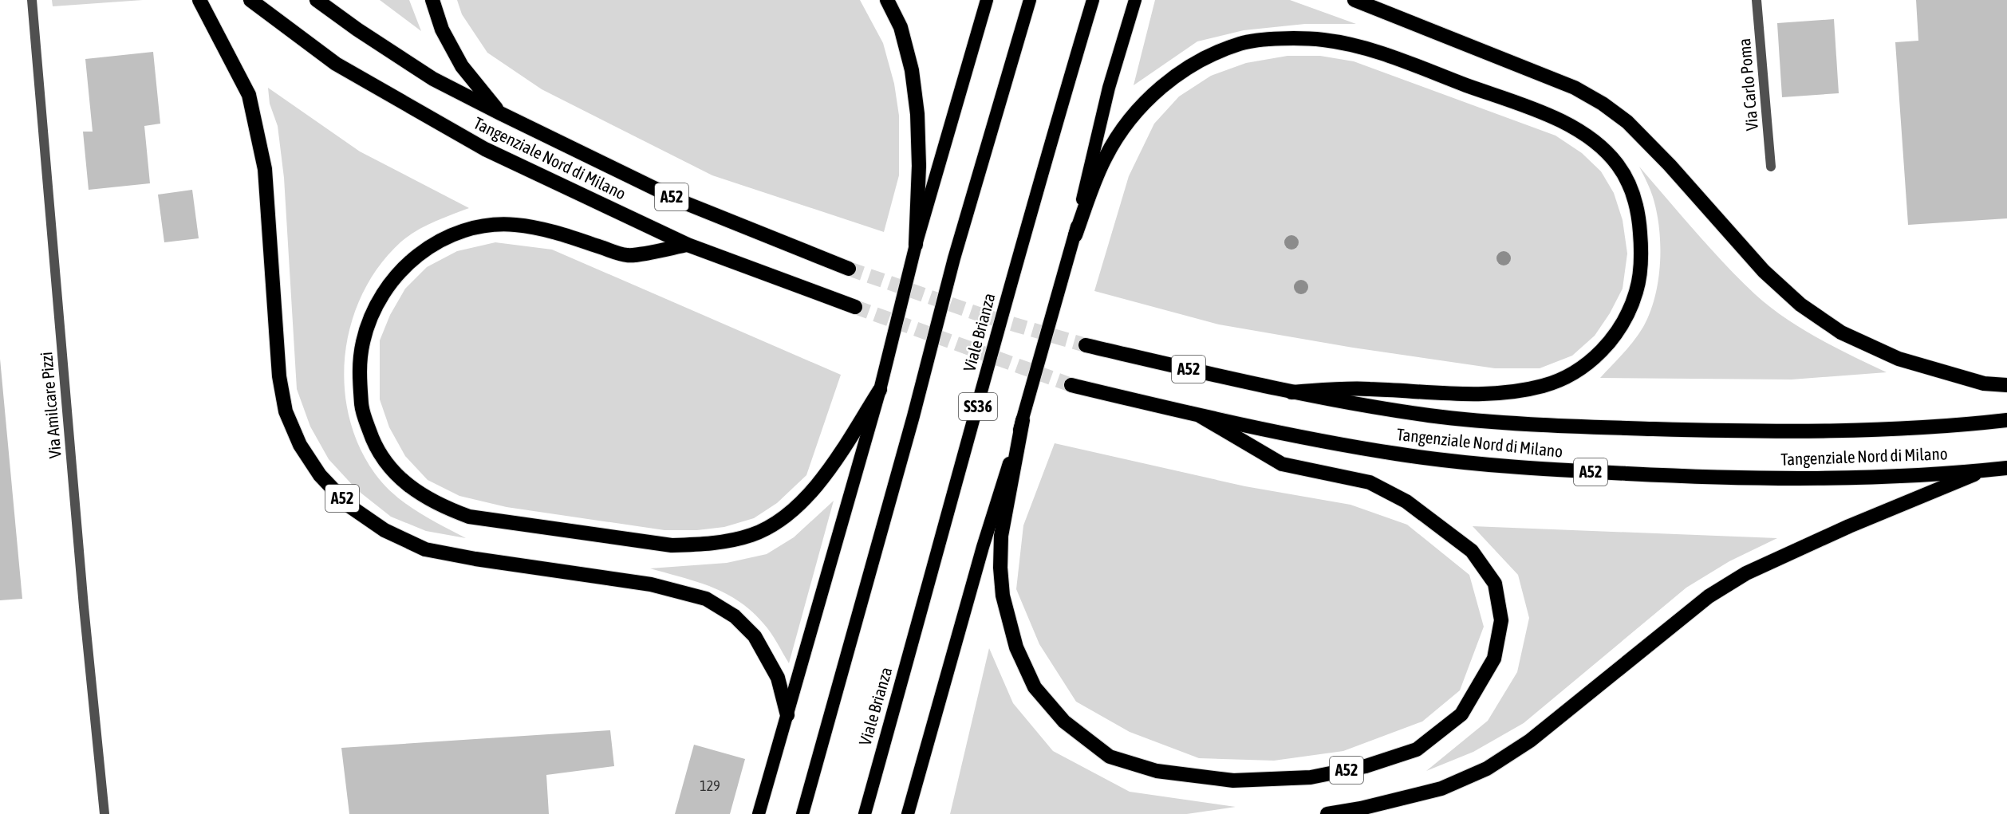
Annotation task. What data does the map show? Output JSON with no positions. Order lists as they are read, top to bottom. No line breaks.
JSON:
{"streets":{"highway":["Tangenziale Nord di Milano","A52","Viale Brianza","SS36"],"street":["Via Carlo Poma","Via Amilcare Pizzi"]},"crossings":[["Tangenziale Nord di Milano","A52"]],"house_numbers":["129"]}
